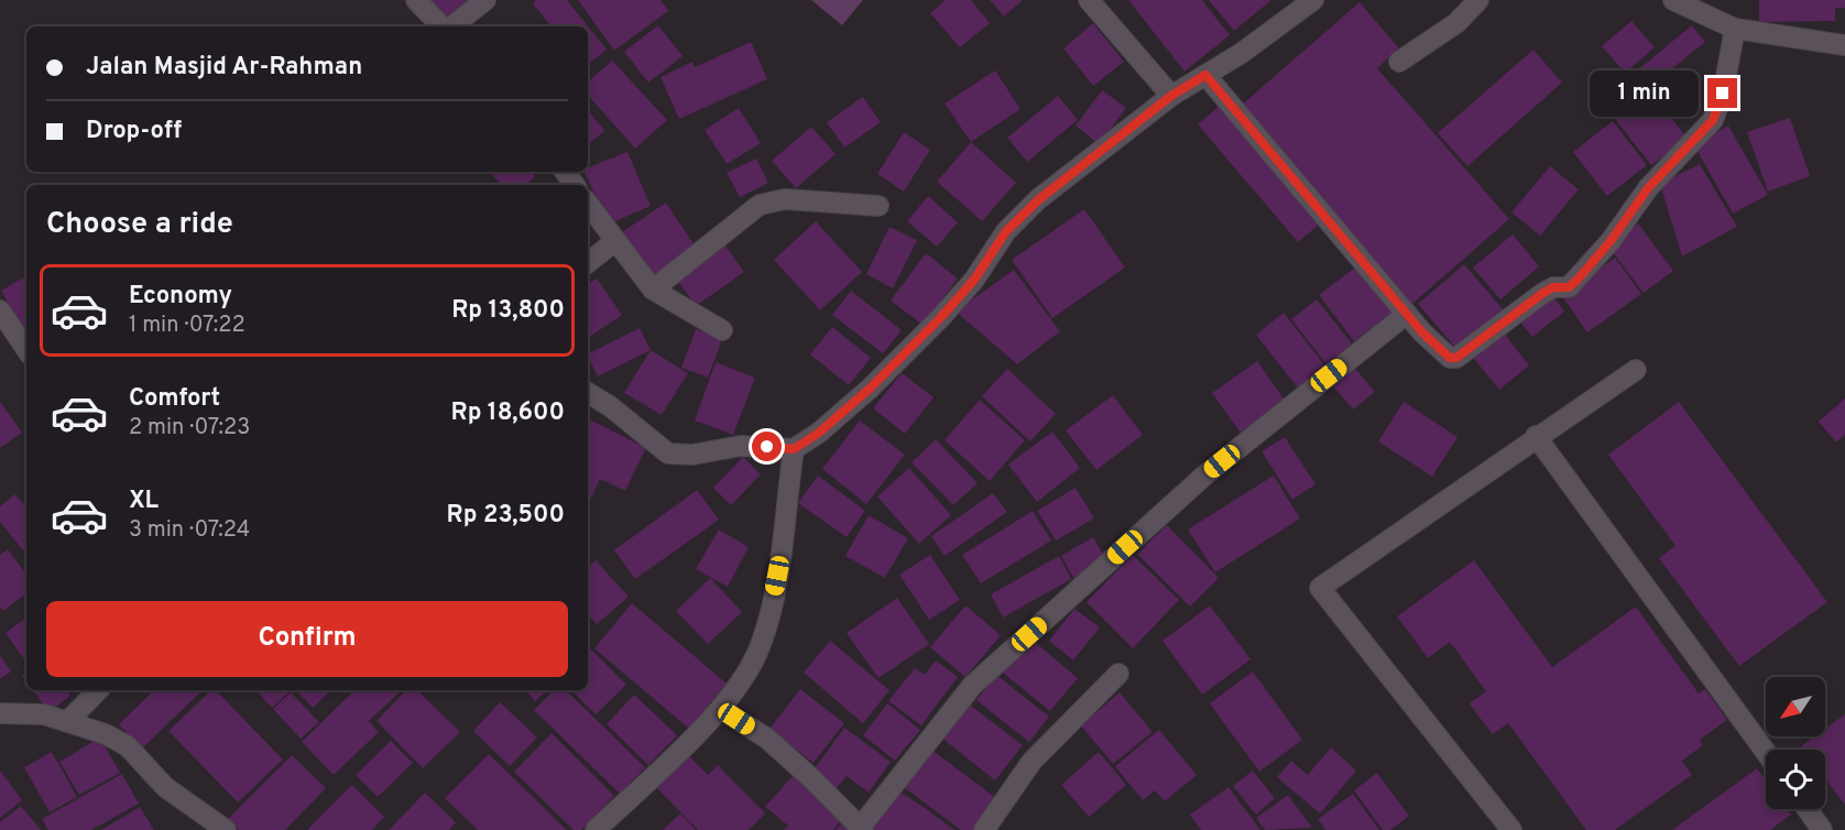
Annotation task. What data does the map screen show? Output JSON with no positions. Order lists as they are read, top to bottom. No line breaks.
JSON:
{"north":"bottom left","page":{"banner":["Jalan Masjid Ar-Rahman","Drop-off"],"bubble":"1 min","heading":"Choose a ride","list":[{"name":"Economy","note":"1 min · 07:22","value":"Rp 13,800"},{"name":"Comfort","note":"2 min · 07:23","value":"Rp 18,600"},{"name":"XL","note":"3 min · 07:24","value":"Rp 23,500"}],"buttons":"Confirm"}}
